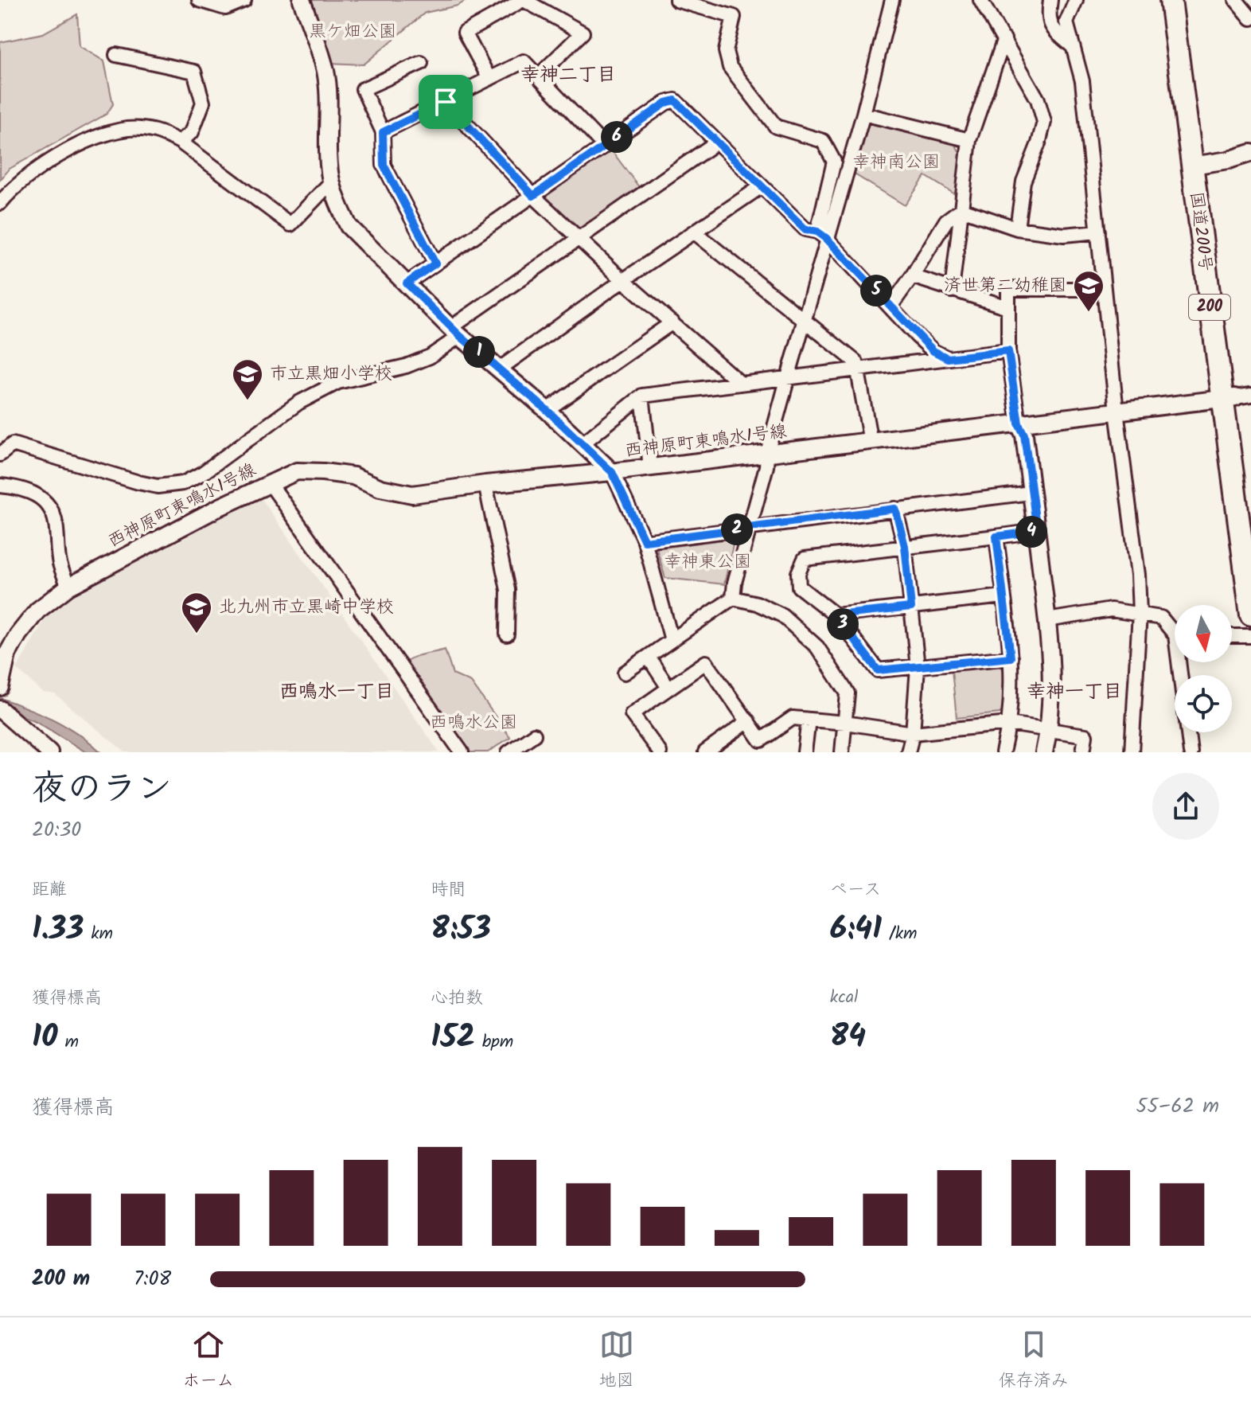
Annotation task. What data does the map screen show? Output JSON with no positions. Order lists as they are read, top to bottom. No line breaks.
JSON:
{"streets":{"highway":["国道200号","200"],"street":["西神原町東鳴水1号線"]},"crossings":[["国道200号","西神原町東鳴水1号線"]],"districts":["幸神二丁目","西鳴水一丁目","幸神一丁目"],"parks":["黒ケ畑公園","幸神南公園","幸神東公園","西鳴水公園"],"places":{"school or university":["済世第二幼稚園","市立黒畑小学校","北九州市立黒崎中学校"]},"north":"bottom","page":{"pins":["6","5","1","2","4","3"],"heading":["夜のラン","20:30"],"stats":[["距離","1.33 km"],["時間","8:53"],["ペース","6:41 /km"],["獲得標高","10 m"],["心拍数","152 bpm"],["kcal","84"]],"chart":["獲得標高","55–62 m"],"list":[{"name":"200 m","note":"7:08"}],"tabs":["ホーム","地図","保存済み"]}}
